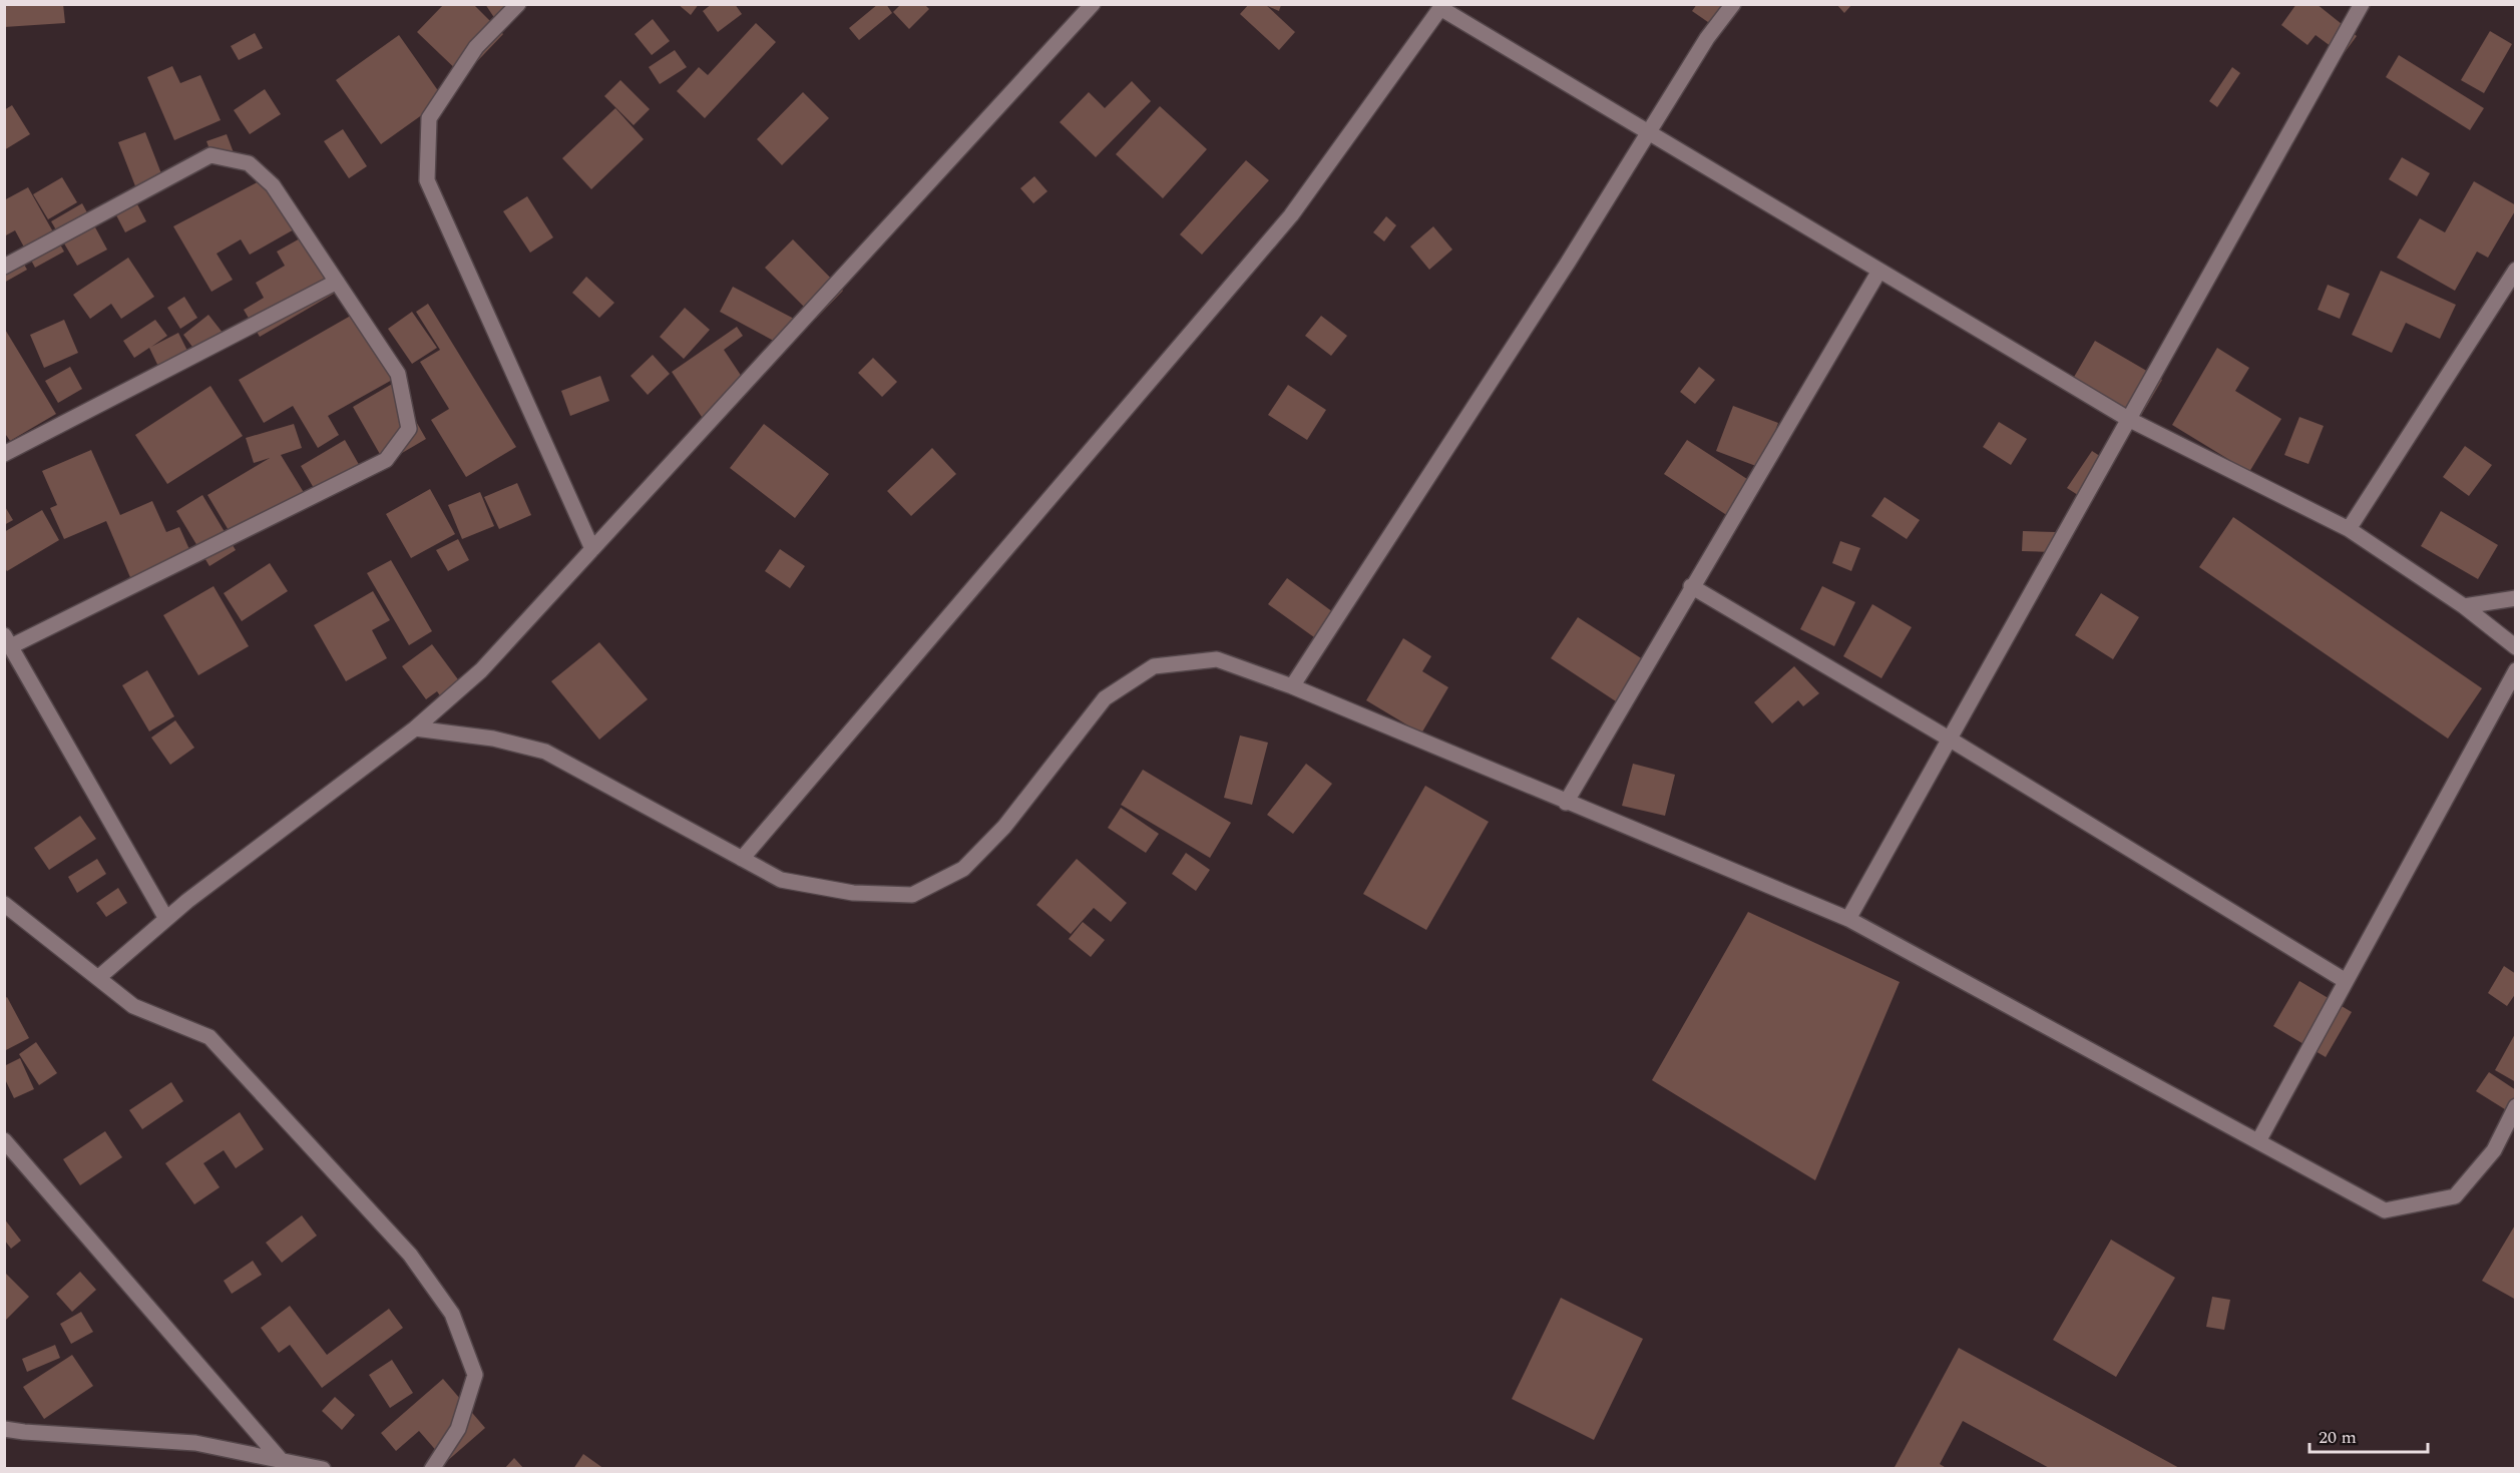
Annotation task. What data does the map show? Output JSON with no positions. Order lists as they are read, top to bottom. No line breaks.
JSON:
{"scale_bar":"20 m"}
